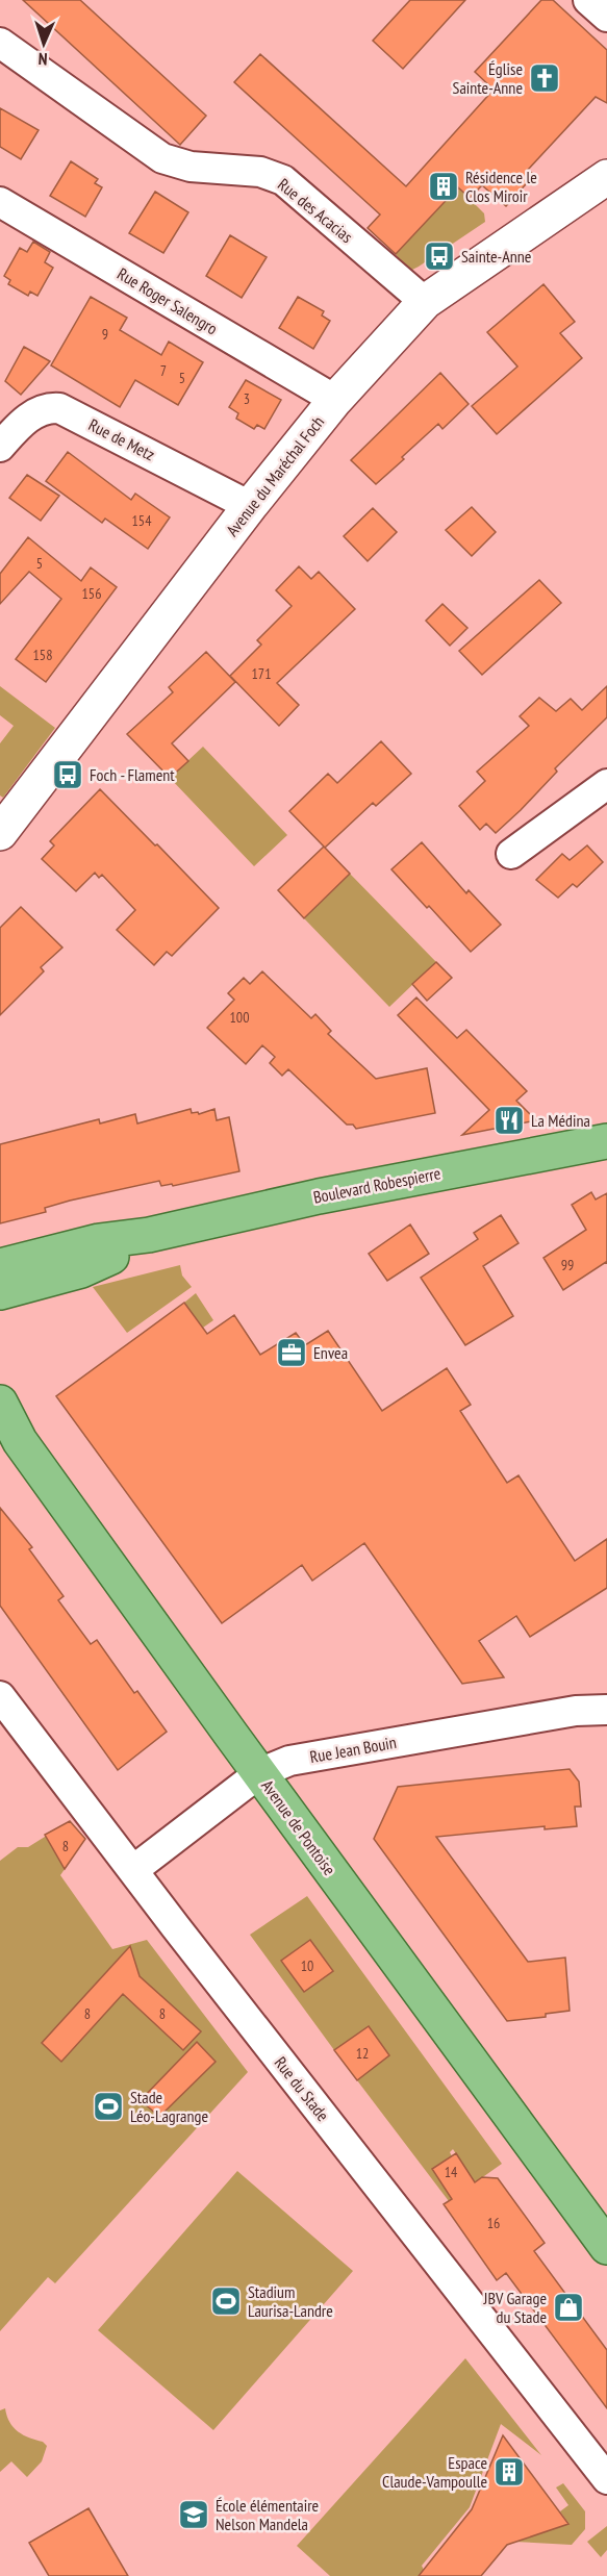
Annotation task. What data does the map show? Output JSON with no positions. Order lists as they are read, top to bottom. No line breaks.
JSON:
{"streets":{"main road":["Boulevard Robespierre","Avenue de Pontoise"],"street":["Rue des Acacias","Rue Roger Salengro","Rue de Metz","Avenue du Maréchal Foch","Rue Jean Bouin","Rue du Stade"]},"crossings":[["Rue des Acacias","Avenue du Maréchal Foch"],["Rue Roger Salengro","Avenue du Maréchal Foch"],["Rue de Metz","Avenue du Maréchal Foch"],["Rue Jean Bouin","Avenue de Pontoise"],["Rue Jean Bouin","Rue du Stade"]],"places":{"church":["Église Sainte-Anne"],"building":["Résidence le Clos Miroir","Espace Claude-Vampoulle"],"bus stop":["Sainte-Anne","Foch - Flament"],"restaurant":["La Médina"],"office":["Envea"],"sports":["Stade Léo-Lagrange","Stadium Laurisa-Landre"],"shop":["JBV Garage du Stade"],"school or university":["École élémentaire Nelson Mandela"]},"house_numbers":["9","7","5","3","154","5","156","158","171","100","99","8","10","8","8","12","14","16"],"north":"bottom"}
